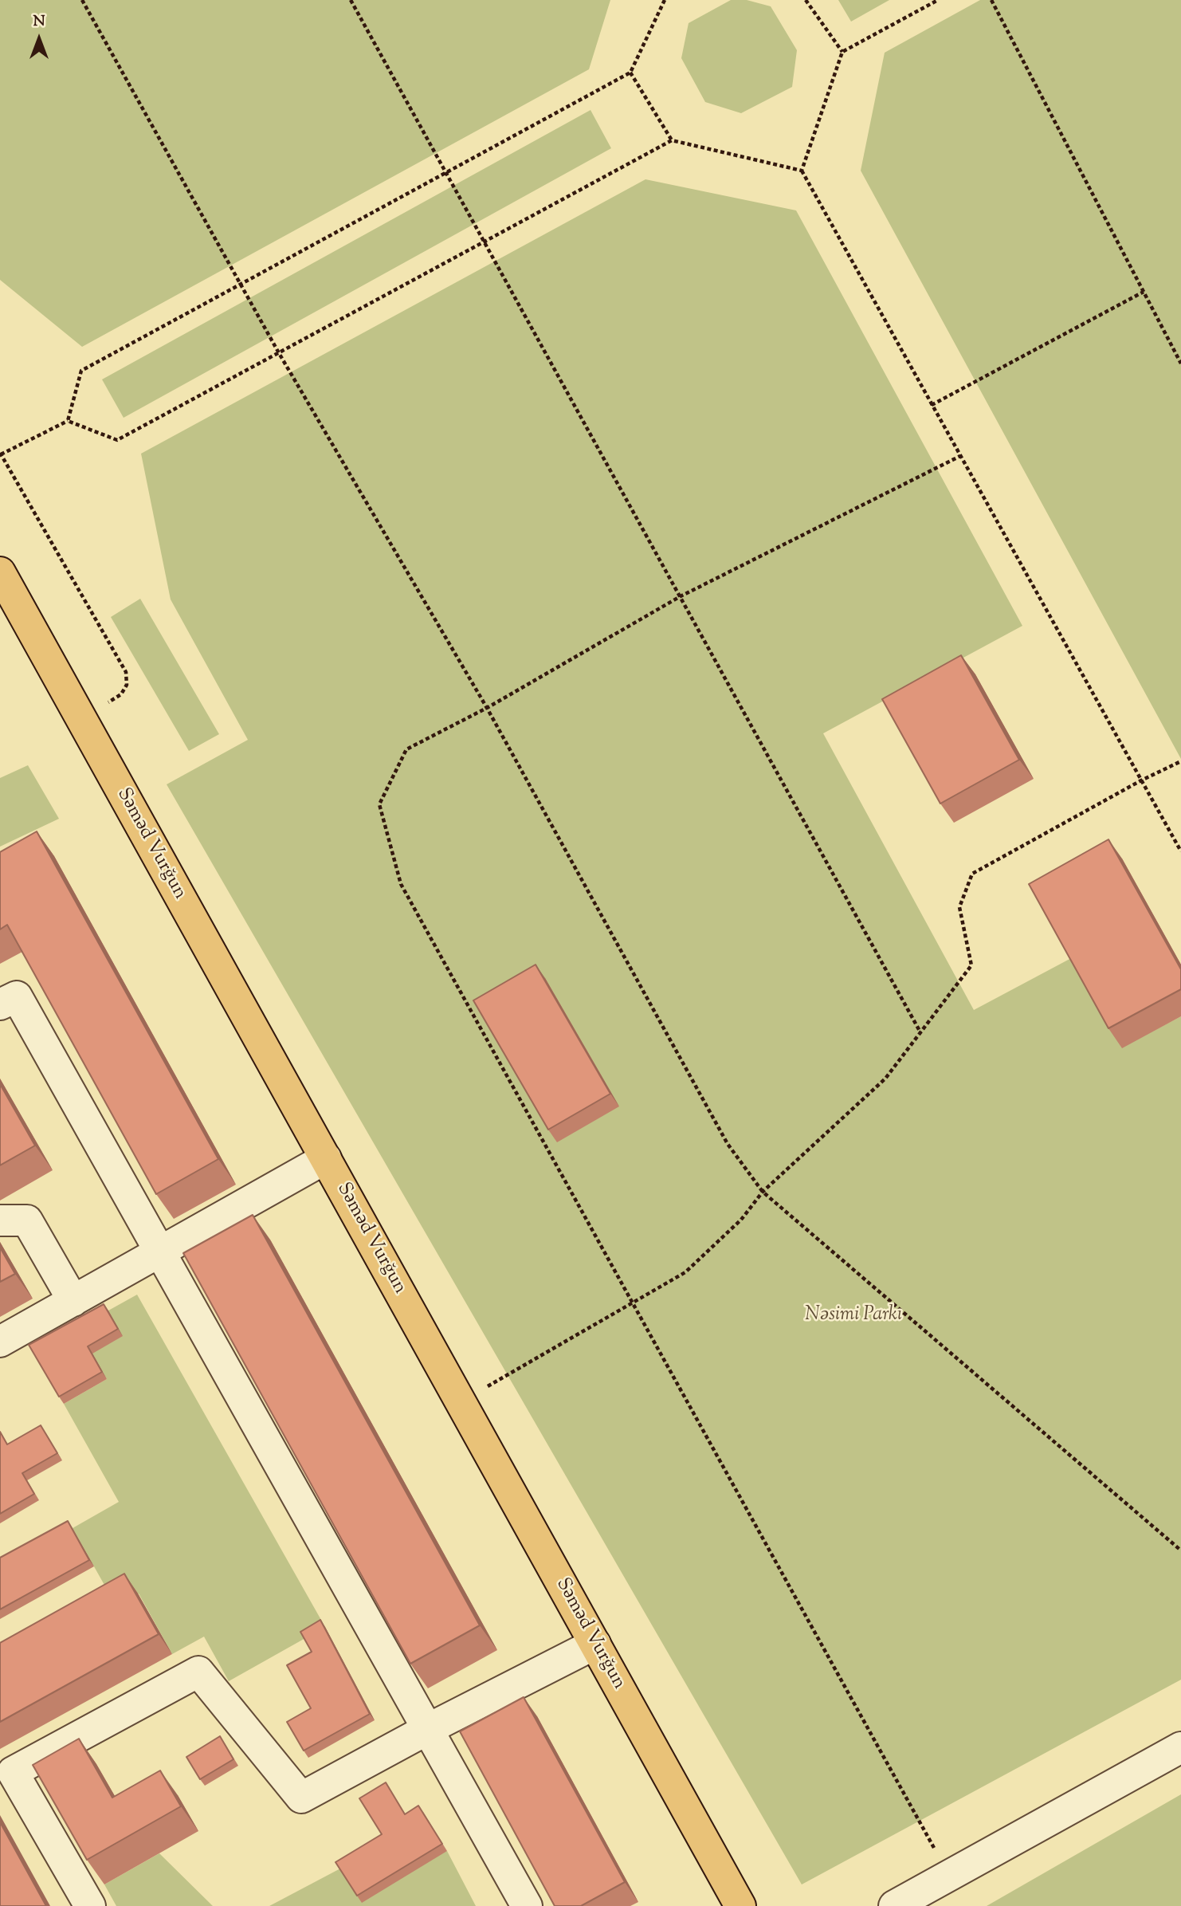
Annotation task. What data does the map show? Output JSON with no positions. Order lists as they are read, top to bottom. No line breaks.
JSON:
{"streets":{"main road":["Səməd Vurğun"]},"parks":["Nəsimi Parkı"],"north":"top"}
